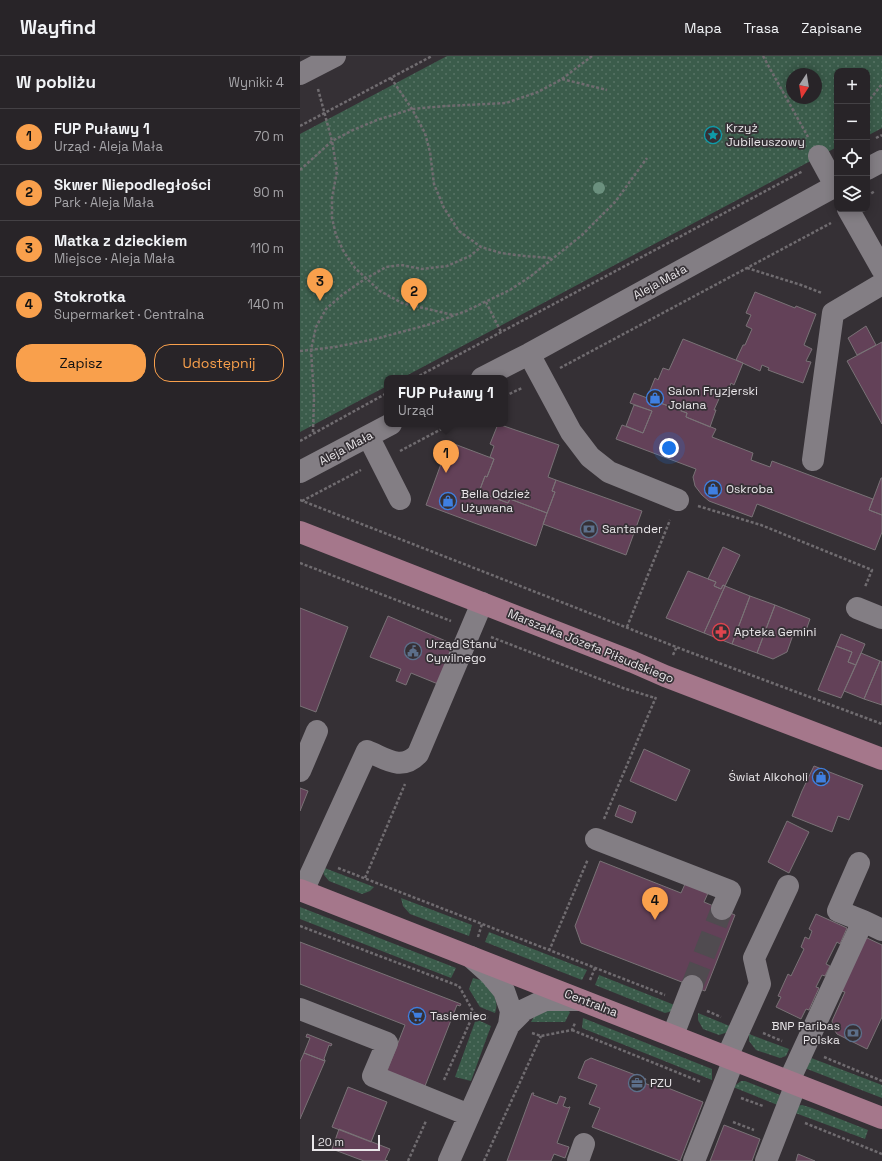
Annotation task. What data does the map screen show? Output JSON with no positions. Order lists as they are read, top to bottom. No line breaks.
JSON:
{"streets":{"main road":["Marszałka Józefa Piłsudskiego","Centralna"],"street":["Aleja Mała"]},"places":{"place":["Krzyż Jubileuszowy"],"shop":["Salon Fryzjerski Jolana","Oskroba","Bella Odzież Używana","Świat Alkoholi"],"bank":["Santander","BNP Paribas Polska"],"pharmacy":["Apteka Gemini"],"public building":["Urząd Stanu Cywilnego"],"supermarket":["Tasiemiec"],"office":["PZU"]},"scale_bar":"20 m","north":"bottom","page":{"header":"Wayfind","nav":["Mapa","Trasa","Zapisane"],"heading":["W pobliżu","Wyniki: 4"],"map_buttons":["+","−"],"list":[{"mark":"1","name":"FUP Puławy 1","note":"Urząd · Aleja Mała","value":"70 m"},{"mark":"2","name":"Skwer Niepodległości","note":"Park · Aleja Mała","value":"90 m"},{"mark":"3","name":"Matka z dzieckiem","note":"Miejsce · Aleja Mała","value":"110 m"},{"mark":"4","name":"Stokrotka","note":"Supermarket · Centralna","value":"140 m"}],"pins":["3","2","1","4"],"buttons":["Zapisz","Udostępnij"],"popup":["FUP Puławy 1","Urząd"],"scale":"20 m"}}
